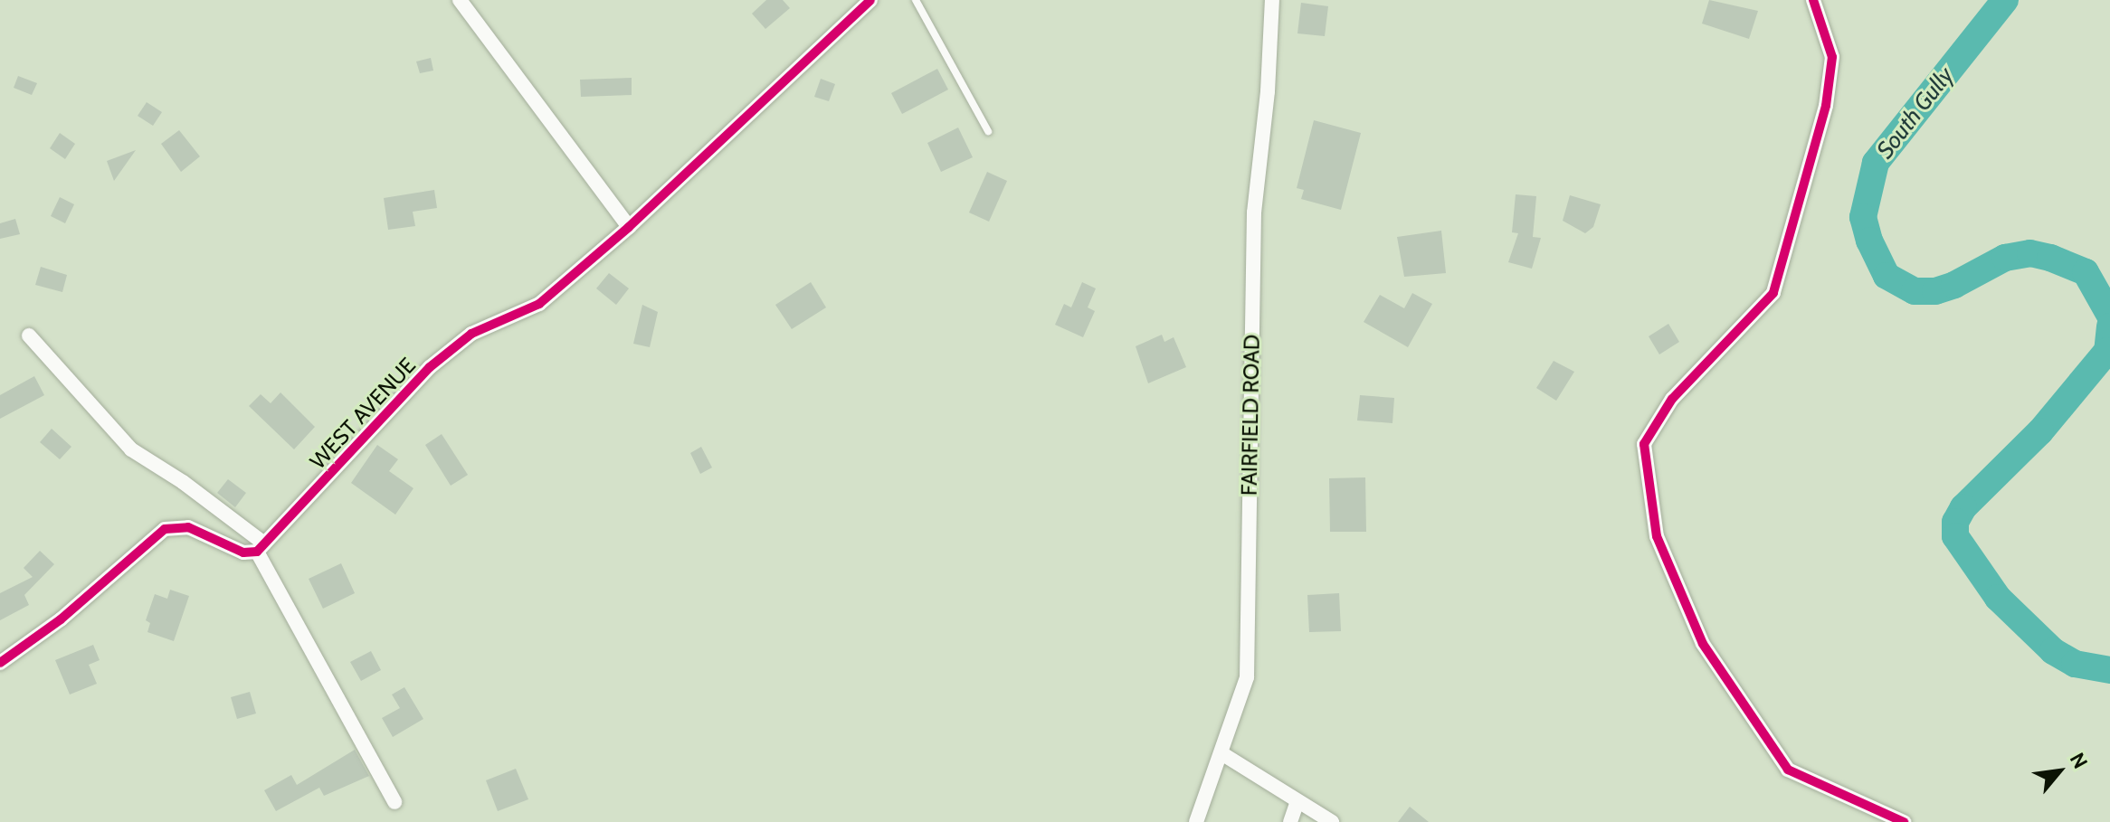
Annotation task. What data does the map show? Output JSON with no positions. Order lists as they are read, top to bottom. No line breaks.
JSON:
{"streets":{"street":["WEST AVENUE","FAIRFIELD ROAD"]},"water":["South Gully"],"north":"top right"}
